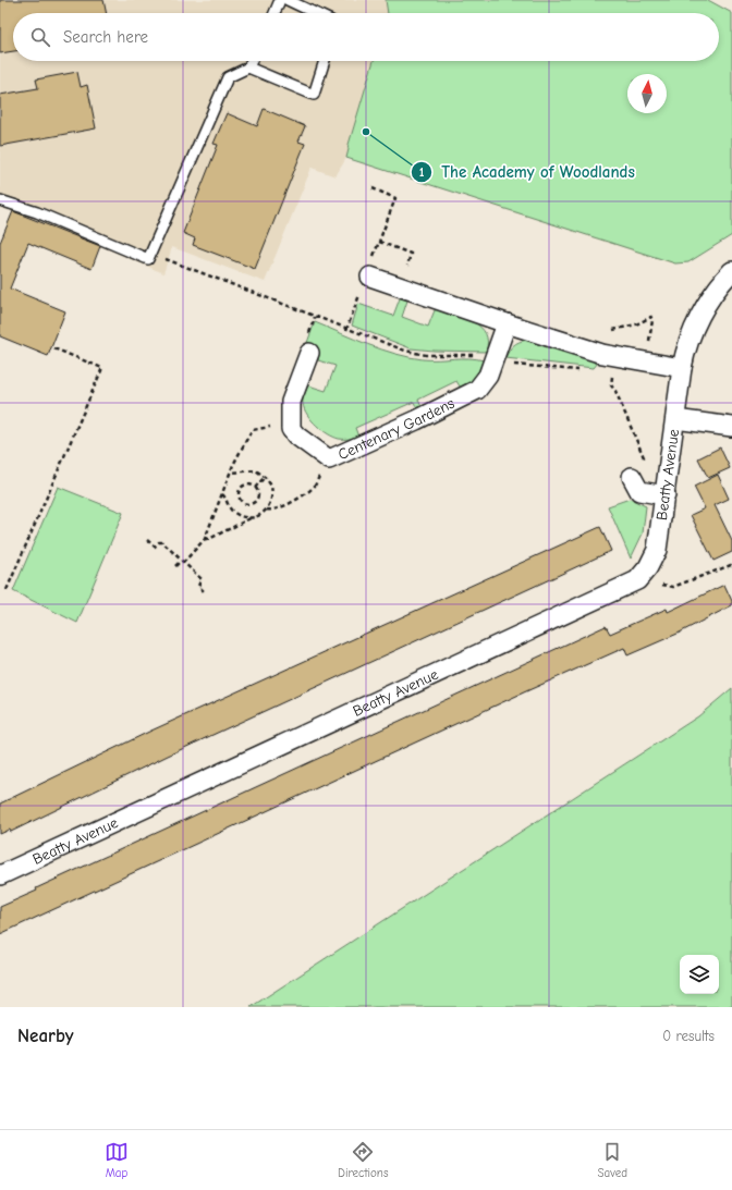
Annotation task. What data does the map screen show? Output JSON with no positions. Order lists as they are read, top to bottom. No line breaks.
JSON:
{"streets":{"street":["Centenary Gardens","Beatty Avenue"]},"places":["The Academy of Woodlands"],"north":"top","page":{"search":"Search here","heading":["Nearby","0 results"],"nav":["Map","Directions","Saved"]}}
